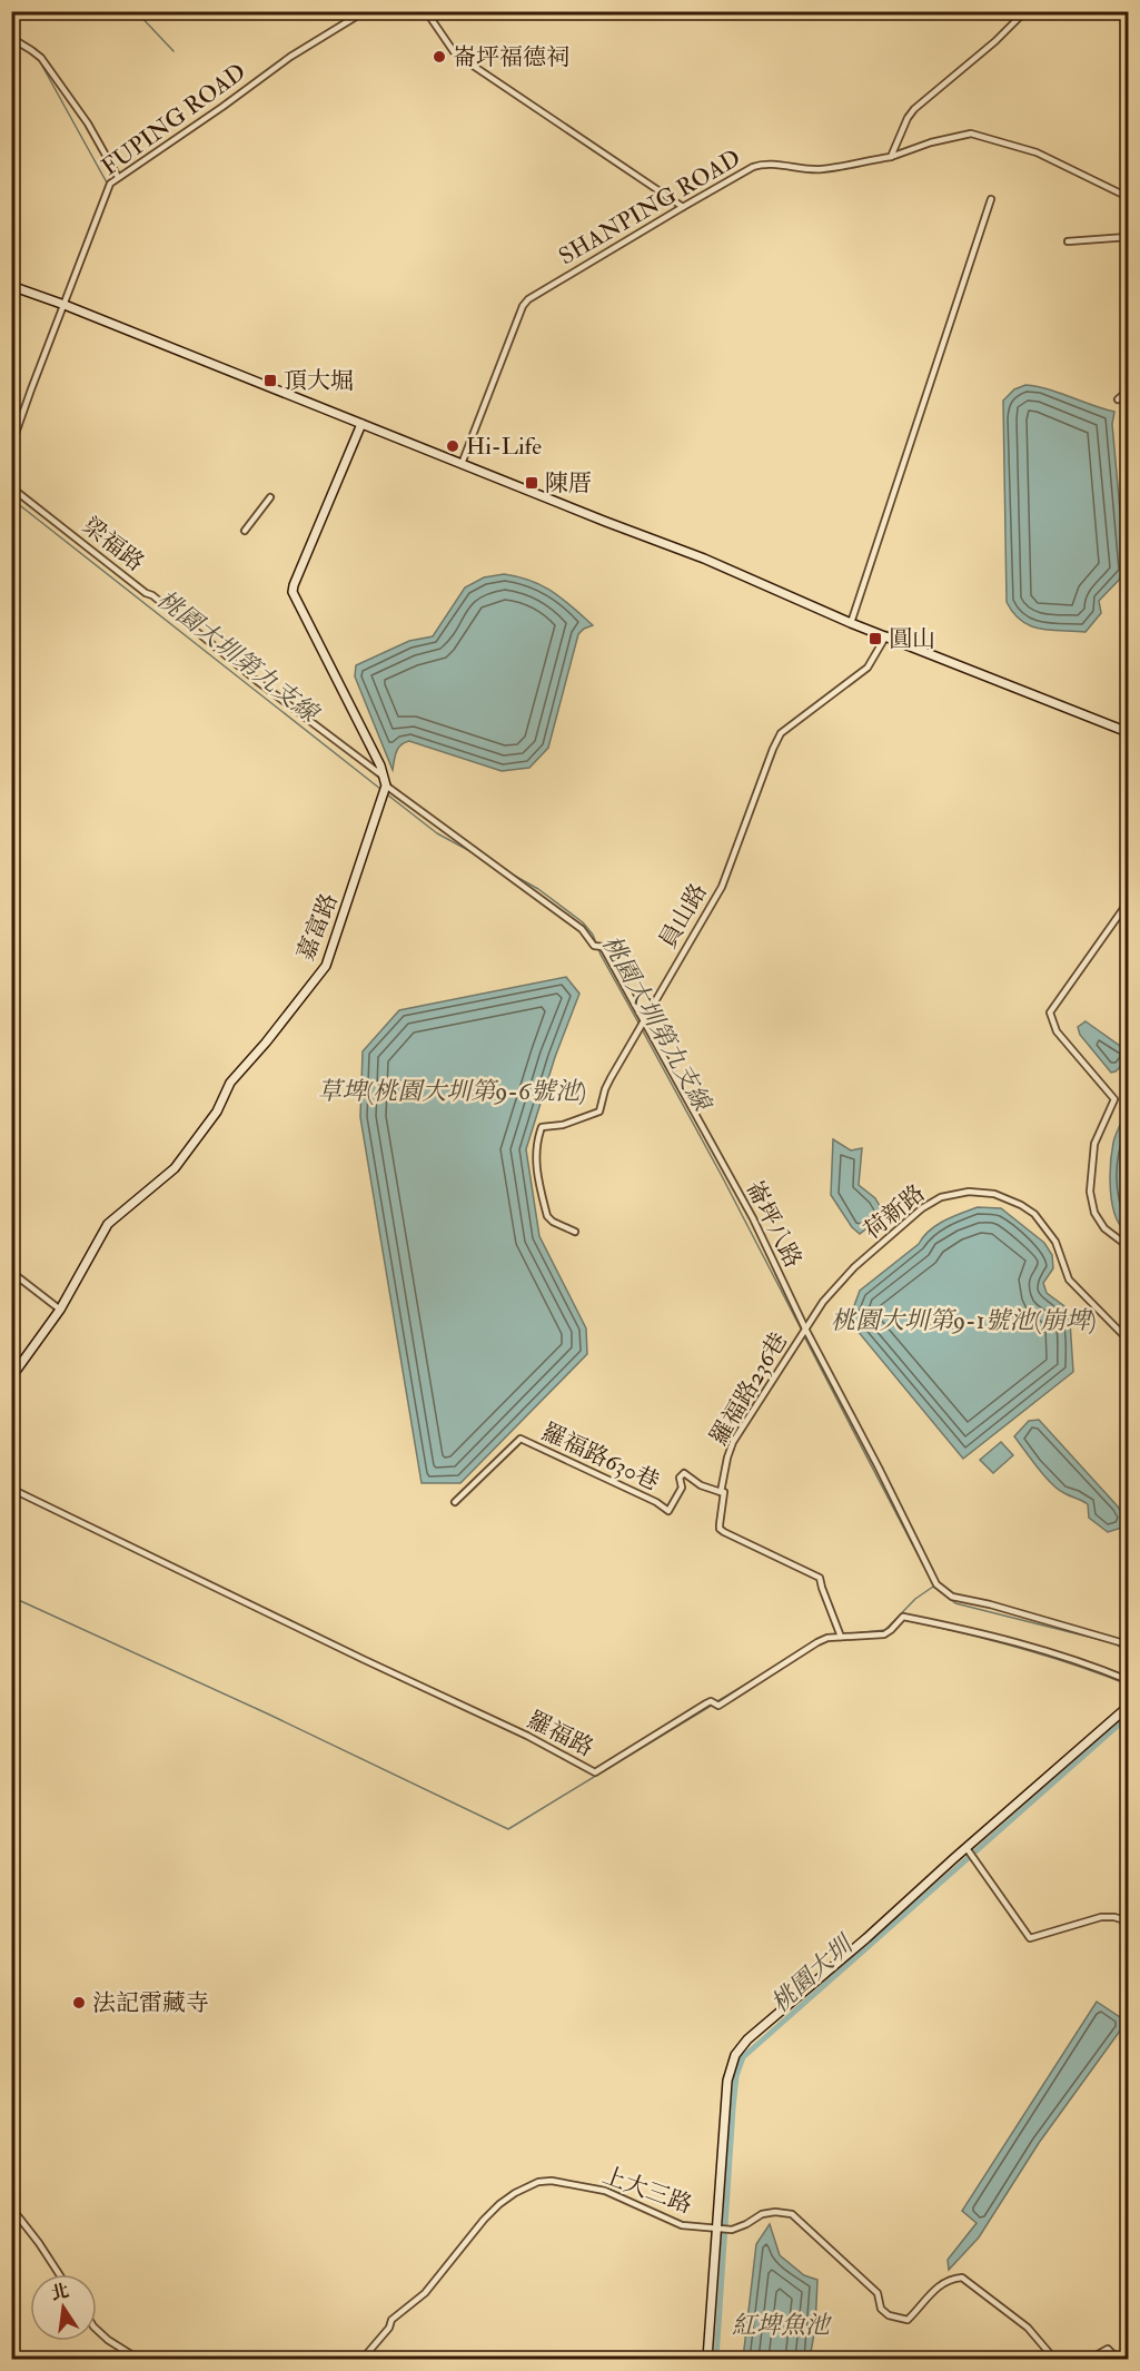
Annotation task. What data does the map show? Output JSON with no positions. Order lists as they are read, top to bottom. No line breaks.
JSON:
{"streets":{"street":["FUPING ROAD","SHANPING ROAD","梁福路","員山路","嘉富路","荷新路","崙坪八路","羅福路236巷","羅福路630巷","羅福路","上大三路"]},"crossings":[["梁福路","嘉富路"],["梁福路","崙坪八路"],["員山路","崙坪八路"],["嘉富路","崙坪八路"],["荷新路","崙坪八路"],["荷新路","羅福路236巷"],["崙坪八路","羅福路236巷"],["羅福路236巷","羅福路630巷"],["羅福路236巷","羅福路"]],"water":["桃園大圳第九支線","草埤(桃園大圳第9-6號池)","桃園大圳第9-1號池(崩埤)","桃園大圳","紅埤魚池"],"places":{"other":["崙坪福德祠","Hi-Life","法記雷藏寺"],"transit":["頂大堀","陳厝","圓山"]},"north":"top"}
